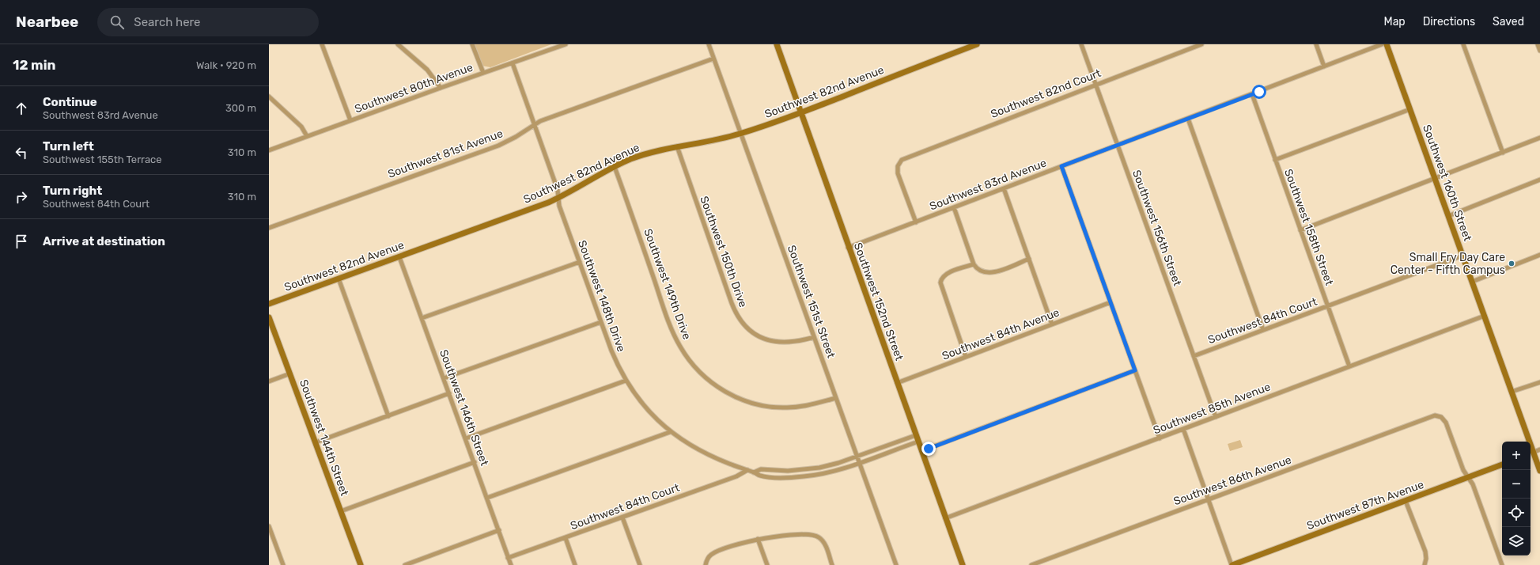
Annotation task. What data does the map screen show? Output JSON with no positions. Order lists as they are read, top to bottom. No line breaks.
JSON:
{"streets":{"street":["Southwest 80th Avenue","Southwest 82nd Avenue","Southwest 82nd Court","Southwest 81st Avenue","Southwest 160th Street","Southwest 83rd Avenue","Southwest 158th Street","Southwest 156th Street","Southwest 150th Drive","Southwest 149th Drive","Southwest 148th Drive","Southwest 151st Street","Southwest 152nd Street","Southwest 84th Court","Southwest 84th Avenue","Southwest 146th Street","Southwest 85th Avenue","Southwest 144th Street","Southwest 86th Avenue","Southwest 87th Avenue"]},"crossings":[["Southwest 80th Avenue","Southwest 148th Drive"],["Southwest 82nd Avenue","Southwest 150th Drive"],["Southwest 82nd Avenue","Southwest 149th Drive"],["Southwest 82nd Avenue","Southwest 148th Drive"],["Southwest 82nd Avenue","Southwest 151st Street"],["Southwest 82nd Avenue","Southwest 152nd Street"],["Southwest 82nd Avenue","Southwest 146th Street"],["Southwest 82nd Court","Southwest 83rd Avenue"],["Southwest 82nd Court","Southwest 156th Street"],["Southwest 81st Avenue","Southwest 148th Drive"],["Southwest 81st Avenue","Southwest 151st Street"],["Southwest 160th Street","Southwest 84th Court"],["Southwest 160th Street","Southwest 85th Avenue"],["Southwest 83rd Avenue","Southwest 158th Street"],["Southwest 83rd Avenue","Southwest 156th Street"],["Southwest 83rd Avenue","Southwest 152nd Street"],["Southwest 158th Street","Southwest 84th Court"],["Southwest 158th Street","Southwest 85th Avenue"],["Southwest 156th Street","Southwest 84th Court"],["Southwest 156th Street","Southwest 85th Avenue"],["Southwest 150th Drive","Southwest 151st Street"],["Southwest 149th Drive","Southwest 151st Street"],["Southwest 148th Drive","Southwest 84th Court"],["Southwest 152nd Street","Southwest 84th Avenue"],["Southwest 152nd Street","Southwest 85th Avenue"],["Southwest 84th Court","Southwest 146th Street"],["Southwest 86th Avenue","Southwest 87th Avenue"]],"places":["Small Fry Day Care Center - Fifth Campus"],"page":{"header":"Nearbee","search":"Search here","nav":["Map","Directions","Saved"],"heading":["12 min","Walk · 920 m"],"list":[["Continue","Southwest 83rd Avenue","300 m"],["Turn left","Southwest 155th Terrace","310 m"],["Turn right","Southwest 84th Court","310 m"],"Arrive at destination"],"map_buttons":["+","−"]}}
